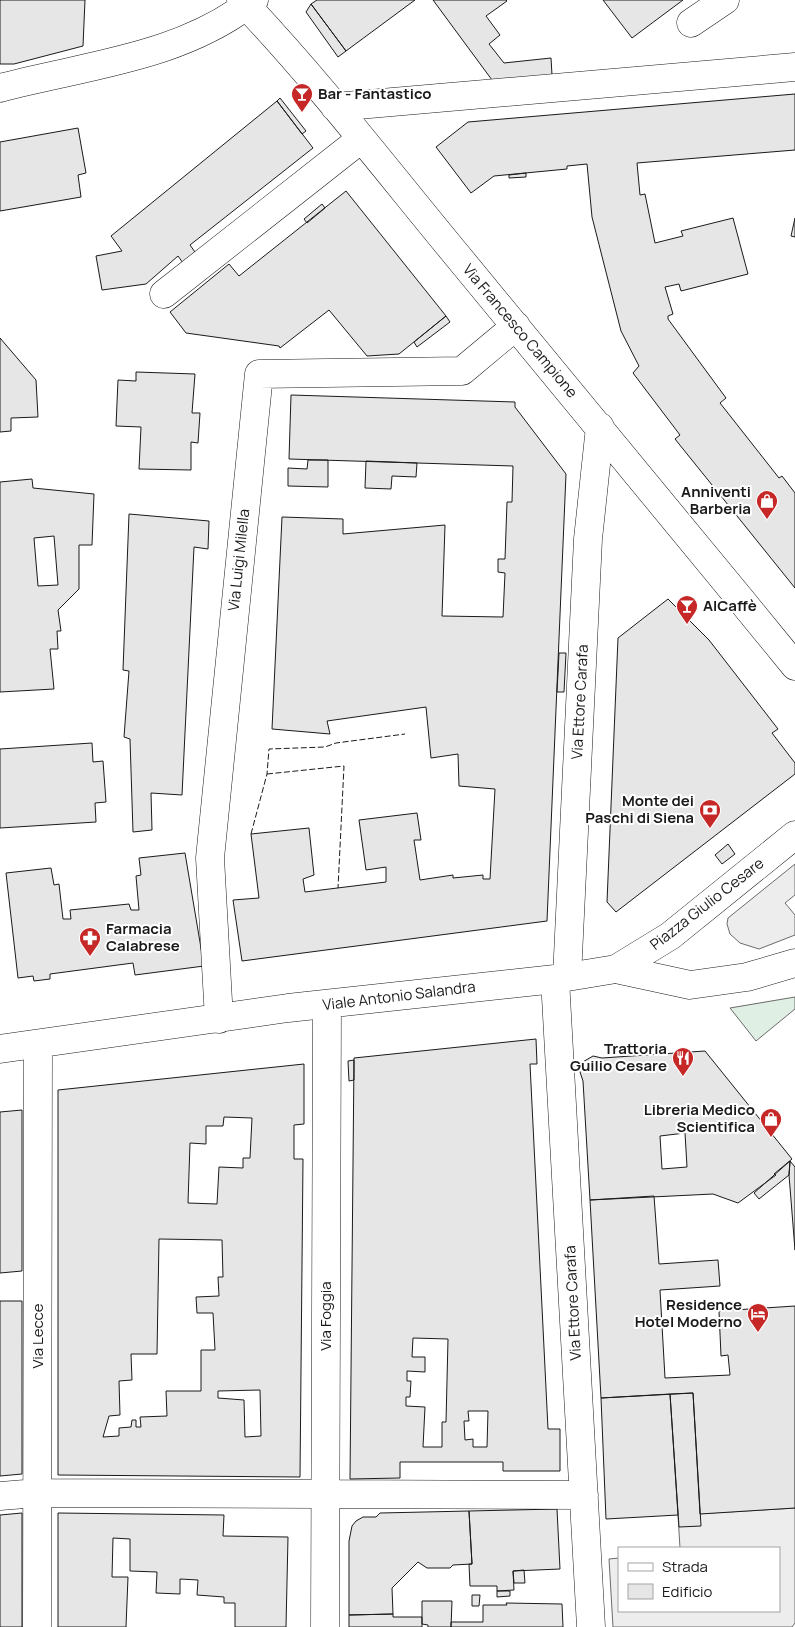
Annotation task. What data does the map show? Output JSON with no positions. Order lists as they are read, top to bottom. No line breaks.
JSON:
{"streets":{"street":["Via Francesco Campione","Via Luigi Milella","Via Ettore Carafa","Piazza Giulio Cesare","Viale Antonio Salandra","Via Foggia","Via Lecce"]},"crossings":[["Via Francesco Campione","Via Luigi Milella"],["Via Francesco Campione","Via Ettore Carafa"],["Via Luigi Milella","Viale Antonio Salandra"],["Via Ettore Carafa","Viale Antonio Salandra"],["Piazza Giulio Cesare","Viale Antonio Salandra"],["Viale Antonio Salandra","Via Foggia"],["Viale Antonio Salandra","Via Lecce"]],"places":{"bar":["Bar - Fantastico","AlCaffè"],"shop":["Anniventi Barberia","Libreria Medico Scientifica"],"bank":["Monte dei Paschi di Siena"],"pharmacy":["Farmacia Calabrese"],"restaurant":["Trattoria Guilio Cesare"],"hotel":["Residence Hotel Moderno"]},"legend":["Strada","Edificio"]}
